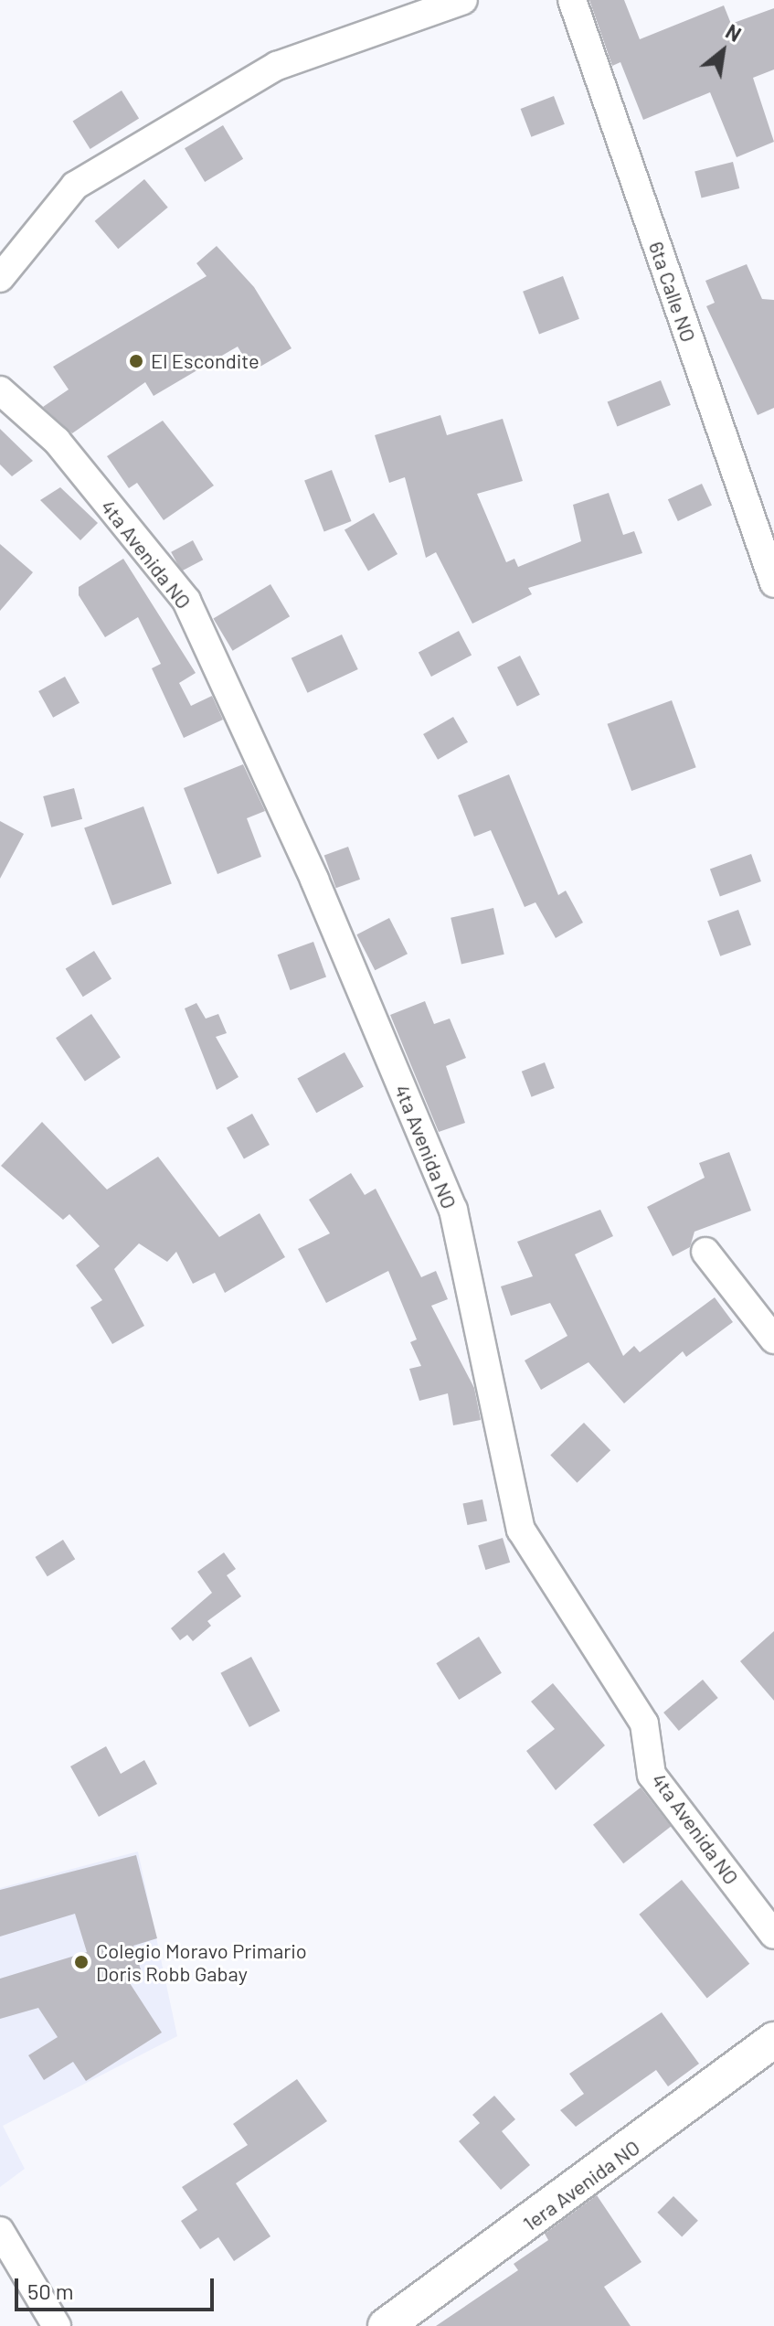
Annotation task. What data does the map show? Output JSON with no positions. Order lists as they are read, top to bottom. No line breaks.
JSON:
{"streets":{"street":["6ta Calle NO","4ta Avenida NO","1era Avenida NO"]},"places":["El Escondite","Colegio Moravo Primario Doris Robb Gabay"],"scale_bar":"50 m","north":"top right"}
